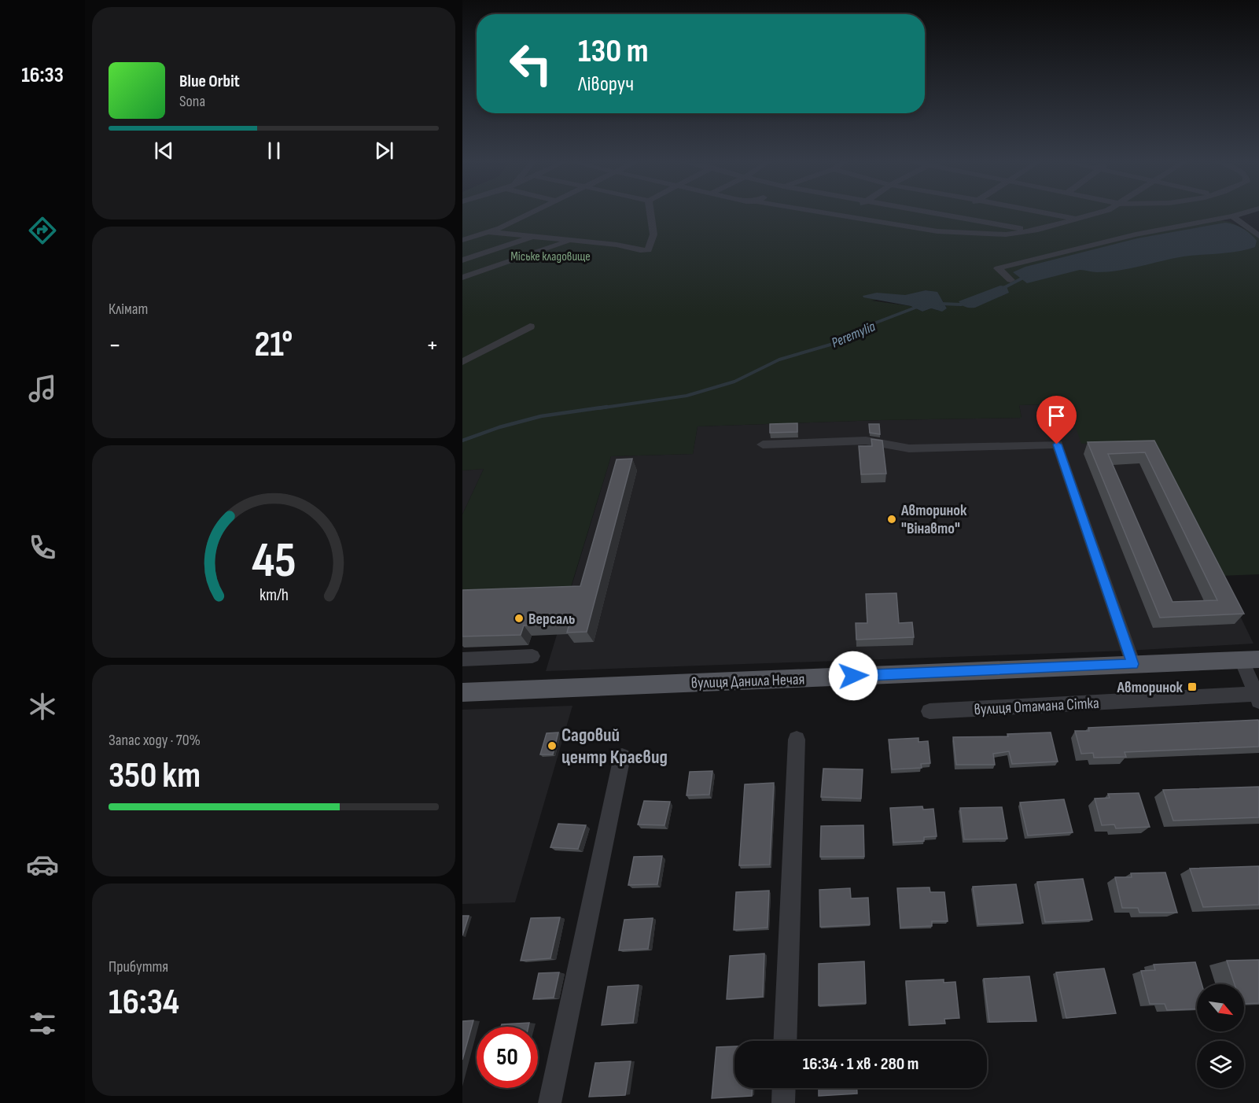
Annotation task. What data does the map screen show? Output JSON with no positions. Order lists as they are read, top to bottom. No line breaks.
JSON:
{"streets":{"main road":["вулиця Данила Нечая"],"street":["вулиця Отамана Сітка"]},"water":["Peremylia"],"parks":["Міське кладовище"],"places":{"other":["Авторинок \"Вінавто\"","Версаль","Садовий центр Краєвид"],"transit":["Авторинок"]},"north":"bottom right","page":{"tabs":"16:33","turn":["130 m","Ліворуч"],"song":["Blue Orbit","Sona"],"tile":["Клімат",["Запас ходу · 70%","350 km"],["Прибуття","16:34"]],"heat":["−","21°","+"],"limit":"50","trip":"16:34 · 1 хв · 280 m","gauge":["45","km/h"]}}
